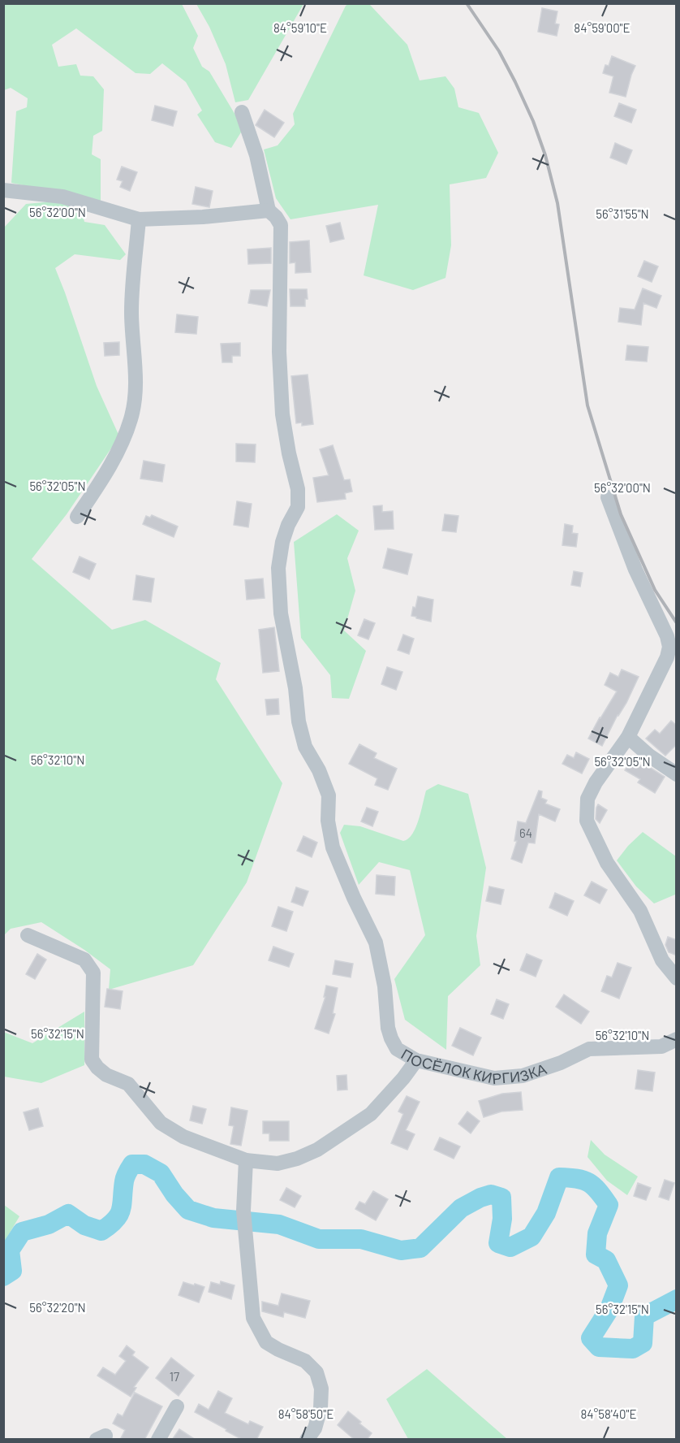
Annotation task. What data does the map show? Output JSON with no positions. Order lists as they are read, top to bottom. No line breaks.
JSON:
{"streets":{"street":["ПОСЁЛОК КИРГИЗКА"]},"house_numbers":["64","17"],"coordinates":["84°59'10\"E","84°59'00\"E","56°32'00\"N","56°31'55\"N","56°32'05\"N","56°32'10\"N","56°32'15\"N","56°32'20\"N","84°58'50\"E","84°58'40\"E"]}
